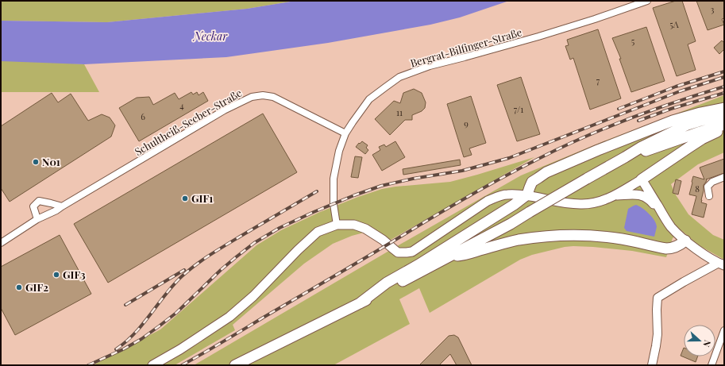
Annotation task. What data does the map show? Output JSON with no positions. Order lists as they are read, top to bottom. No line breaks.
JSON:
{"streets":{"street":["Bergrat-Bilfinger-Straße","Schultheiß-Seeber-Straße"]},"crossings":[["Bergrat-Bilfinger-Straße","Schultheiß-Seeber-Straße"]],"water":["Neckar"],"places":["N01","GIF1","GIF3","GIF2"],"house_numbers":["3","5A","5","7","4","7/1","11","6","9","8"],"north":"right"}
